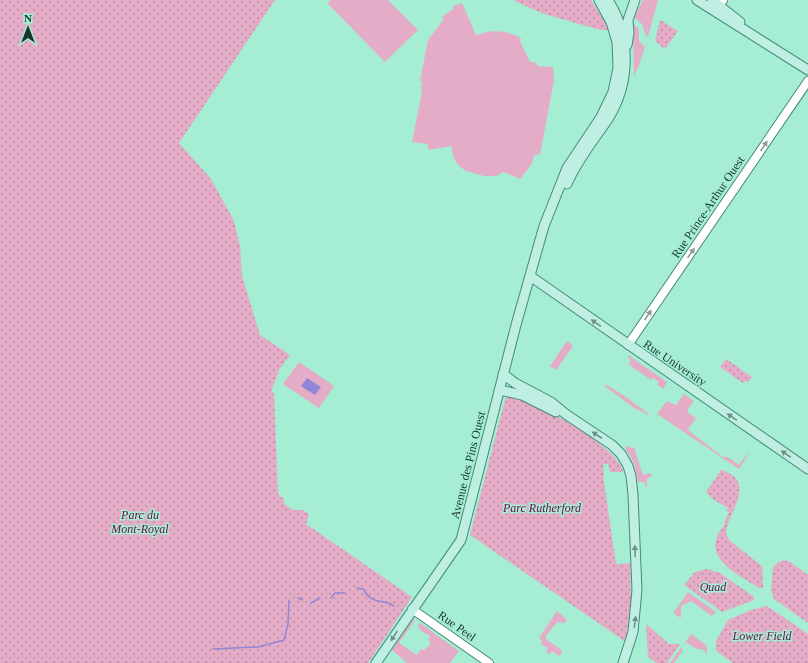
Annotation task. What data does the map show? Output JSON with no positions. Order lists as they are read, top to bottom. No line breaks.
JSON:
{"streets":{"main road":["Rue University","Avenue des Pins Ouest"],"street":["Rue Prince-Arthur Ouest","Rue Peel"]},"crossings":[["Rue Prince-Arthur Ouest","Rue University"],["Rue University","Avenue des Pins Ouest"],["Avenue des Pins Ouest","Rue Peel"]],"one_way":["Rue Prince-Arthur Ouest","Rue University"],"parks":["Parc Rutherford","Parc du Mont-Royal","Quad","Lower Field"],"north":"top"}
